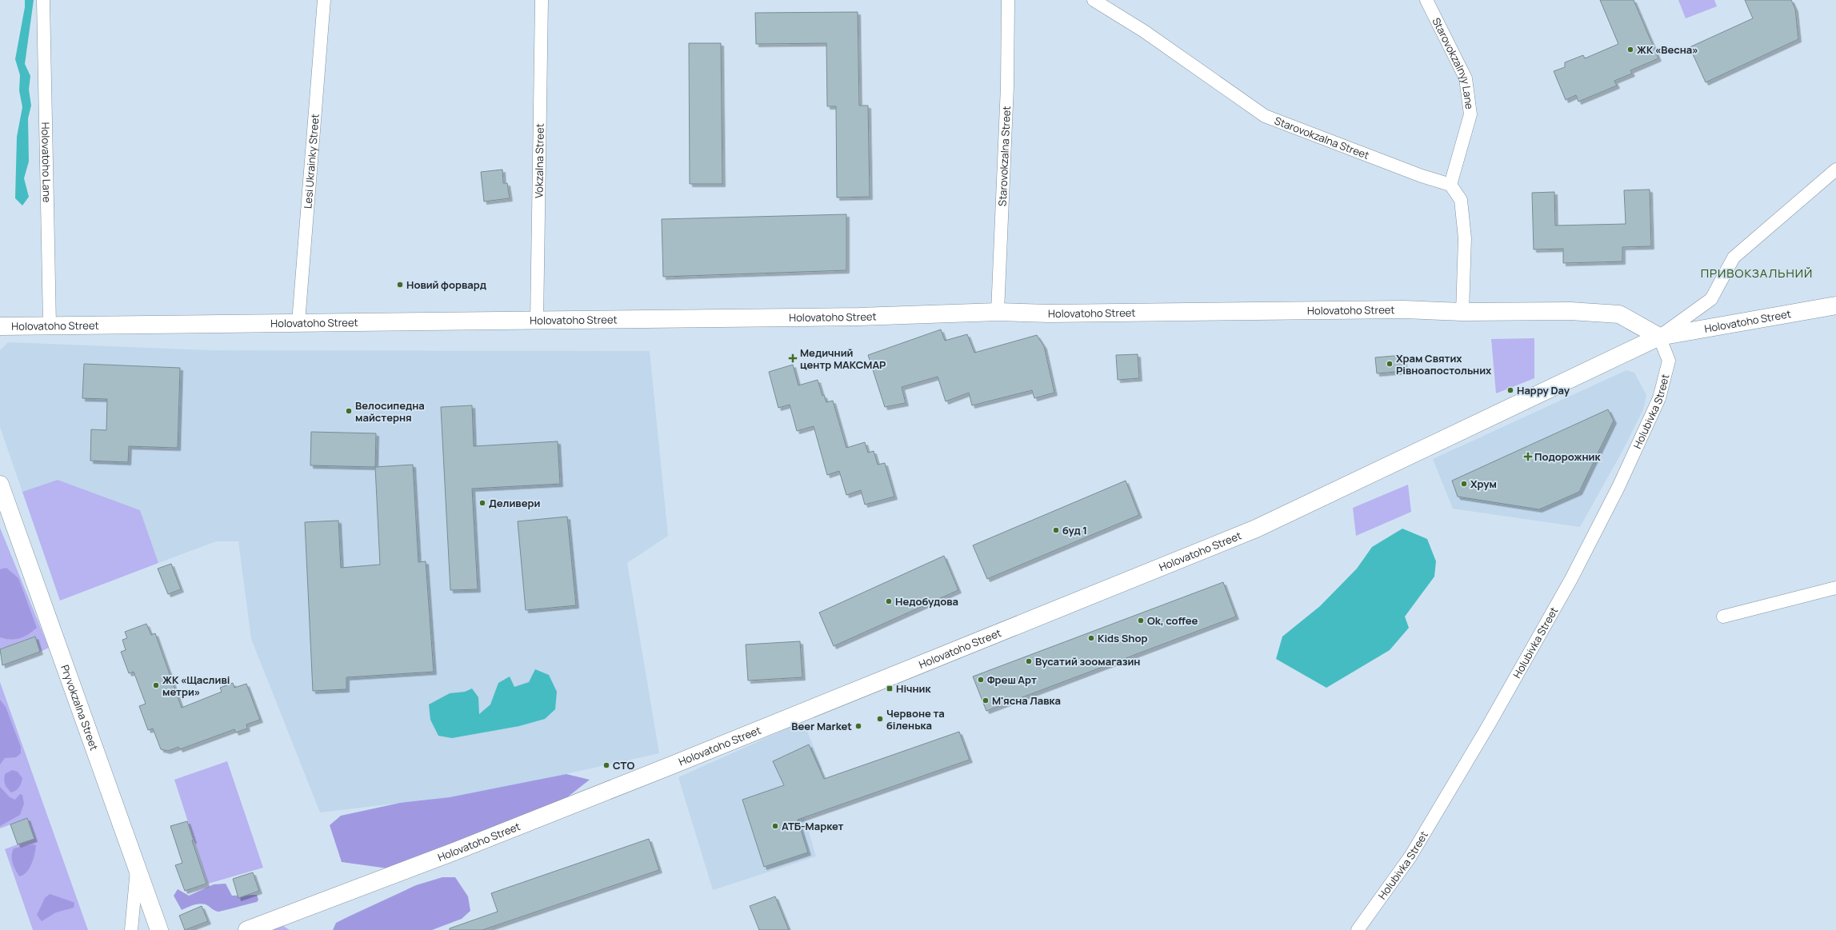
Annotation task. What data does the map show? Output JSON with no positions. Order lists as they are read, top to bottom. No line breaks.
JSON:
{"streets":{"street":["Starovokzalnyy Lane","Starovokzalna Street","Vokzalna Street","Lesi Ukrainky Street","Holovatoho Lane","Holovatoho Street","Holubivka Street","Pryvokzalna Street"]},"crossings":[["Starovokzalnyy Lane","Starovokzalna Street"],["Starovokzalna Street","Holovatoho Street"],["Vokzalna Street","Holovatoho Street"],["Lesi Ukrainky Street","Holovatoho Street"],["Holovatoho Lane","Holovatoho Street"],["Holovatoho Street","Holubivka Street"]],"districts":["ПРИВОКЗАЛЬНИЙ"],"places":{"other":["ЖК «Весна»","Новий форвард","Храм Святих Рівноапостольних","Happy Day","Велосипедна майстерня","Хрум","Деливери","буд 1","Недобудова","Ok, coffee","Kids Shop","Вусатий зоомагазин","Фреш Арт","ЖК «Щасливі метри»","М'ясна Лавка","Червоне та біленька","Beer Market","СТО","АТБ-Маркет"],"health":["Медичний центр МАКСМАР","Подорожник"],"transit":["Нічник"]}}
